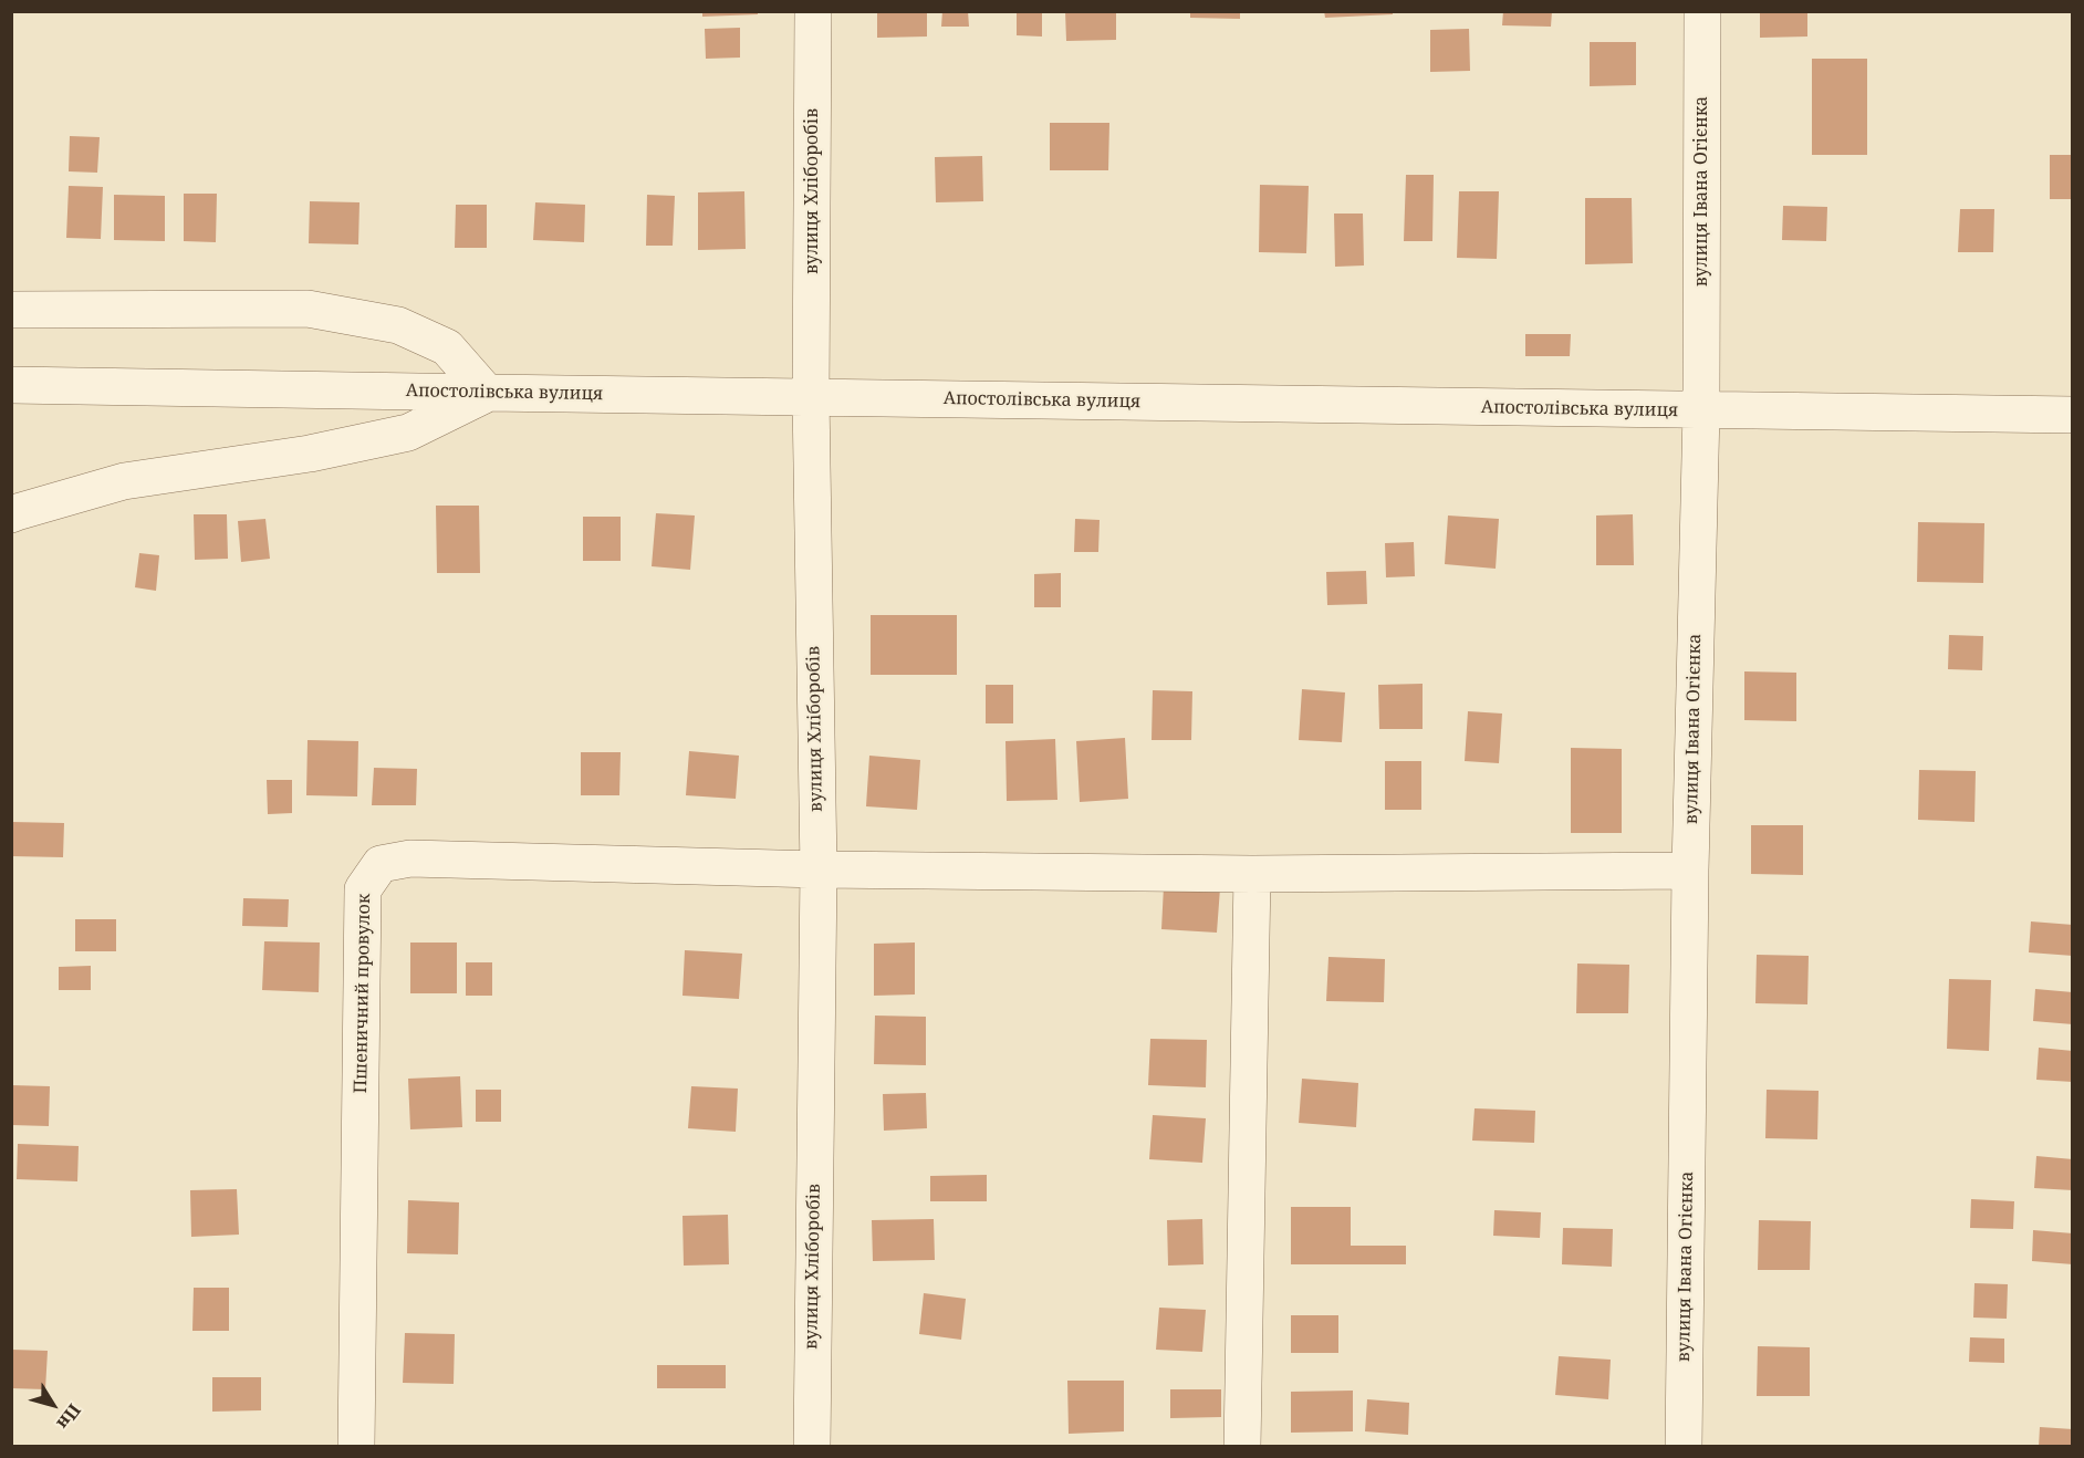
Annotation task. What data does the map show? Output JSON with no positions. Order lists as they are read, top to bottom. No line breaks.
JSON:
{"streets":{"street":["вулиця Хліборобів","вулиця Івана Огієнка","Апостолівська вулиця","Пшеничний провулок"]},"crossings":[["вулиця Хліборобів","Апостолівська вулиця"],["вулиця Хліборобів","Пшеничний провулок"],["вулиця Івана Огієнка","Апостолівська вулиця"],["вулиця Івана Огієнка","Пшеничний провулок"]],"north":"bottom right"}
